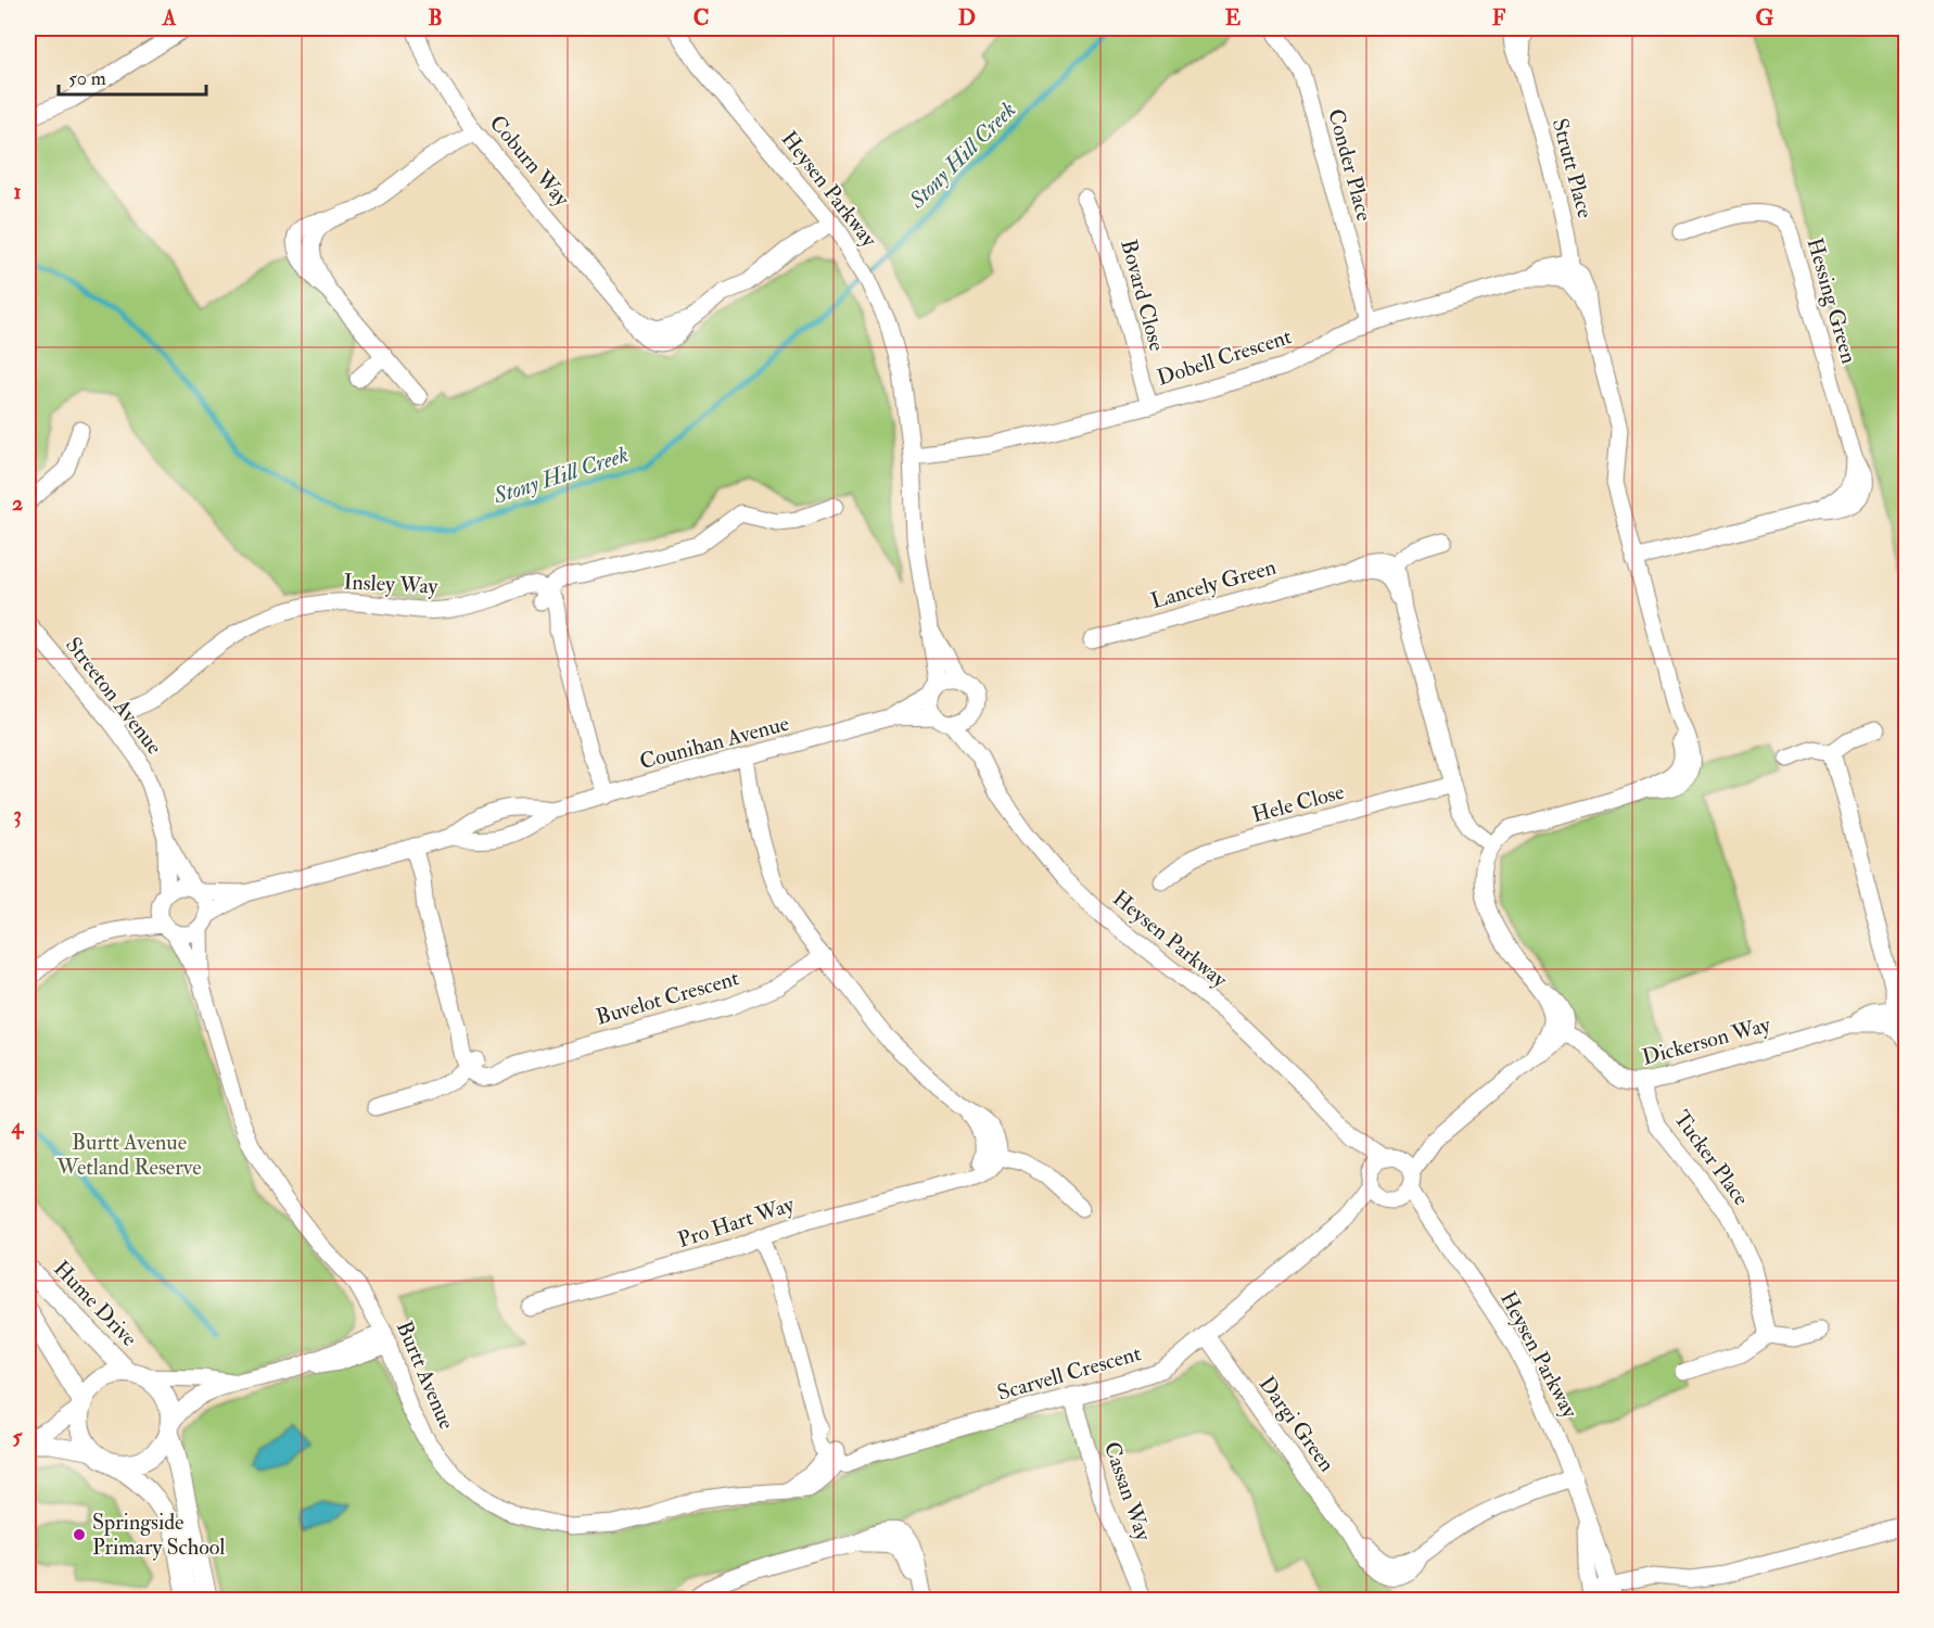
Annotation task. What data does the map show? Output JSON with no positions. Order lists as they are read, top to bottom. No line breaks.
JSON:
{"streets":{"street":["Coburn Way","Conder Place","Strutt Place","Heysen Parkway","Bovard Close","Hessing Green","Dobell Crescent","Insley Way","Lancely Green","Streeton Avenue","Counihan Avenue","Hele Close","Buvelot Crescent","Dickerson Way","Tucker Place","Pro Hart Way","Hume Drive","Scarvell Crescent","Burtt Avenue","Dargi Green","Cassan Way"]},"crossings":[["Coburn Way","Heysen Parkway"],["Conder Place","Dobell Crescent"],["Strutt Place","Dobell Crescent"],["Heysen Parkway","Dobell Crescent"],["Heysen Parkway","Counihan Avenue"],["Heysen Parkway","Scarvell Crescent"],["Heysen Parkway","Dargi Green"],["Bovard Close","Dobell Crescent"],["Insley Way","Streeton Avenue"],["Streeton Avenue","Counihan Avenue"],["Streeton Avenue","Burtt Avenue"],["Counihan Avenue","Burtt Avenue"],["Dickerson Way","Tucker Place"],["Scarvell Crescent","Burtt Avenue"],["Scarvell Crescent","Dargi Green"],["Scarvell Crescent","Cassan Way"]],"water":["Stony Hill Creek"],"parks":["Burtt Avenue Wetland Reserve"],"places":["Springside Primary School"],"scale_bar":"50 m","grid":{"columns":["A","B","C","D","E","F","G"],"rows":["1","2","3","4","5"]}}
